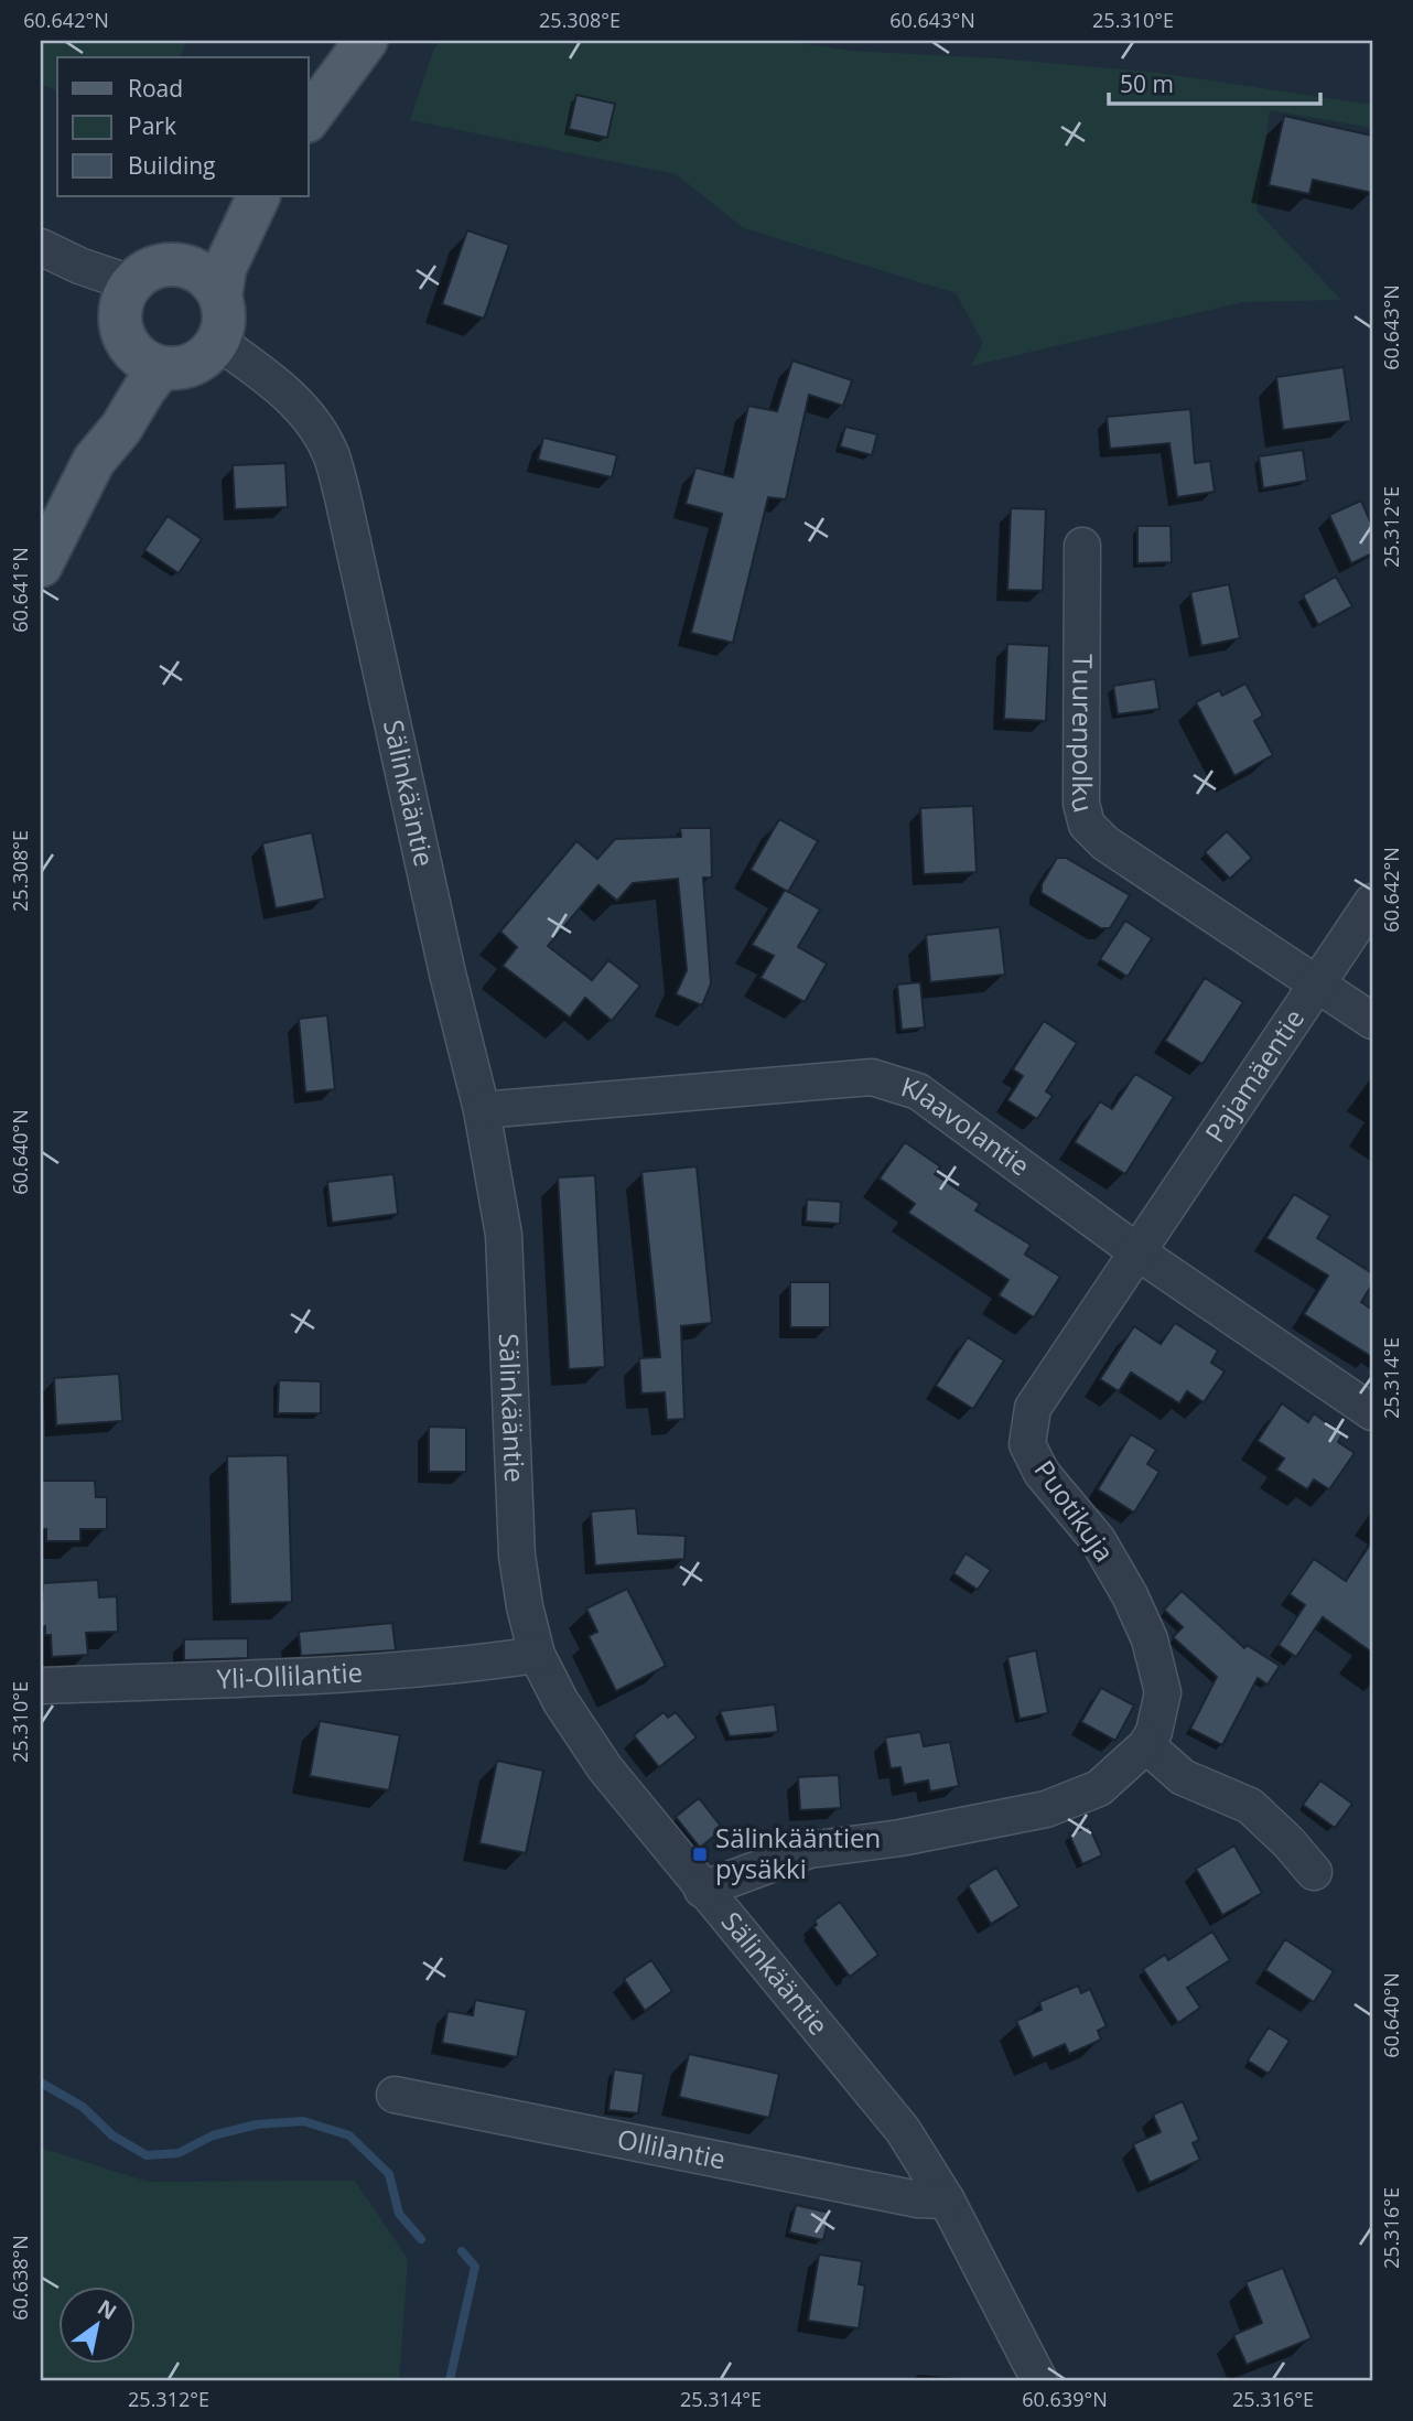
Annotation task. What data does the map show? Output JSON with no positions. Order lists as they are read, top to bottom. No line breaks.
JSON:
{"streets":{"street":["Tuurenpolku","Sälinkääntie","Pajamäentie","Klaavolantie","Puotikuja","Yli-Ollilantie","Ollilantie"]},"crossings":[["Tuurenpolku","Pajamäentie"],["Sälinkääntie","Klaavolantie"],["Sälinkääntie","Puotikuja"],["Sälinkääntie","Yli-Ollilantie"],["Sälinkääntie","Ollilantie"],["Pajamäentie","Klaavolantie"],["Pajamäentie","Puotikuja"],["Klaavolantie","Puotikuja"]],"places":{"transit":["Sälinkääntien pysäkki"]},"legend":["Road","Park","Building"],"scale_bar":"50 m","north":"top right","coordinates":["60.642°N","25.308°E","60.643°N","25.310°E","25.312°E","60.641°N","60.640°N","25.314°E","25.316°E","60.638°N","60.639°N"]}
